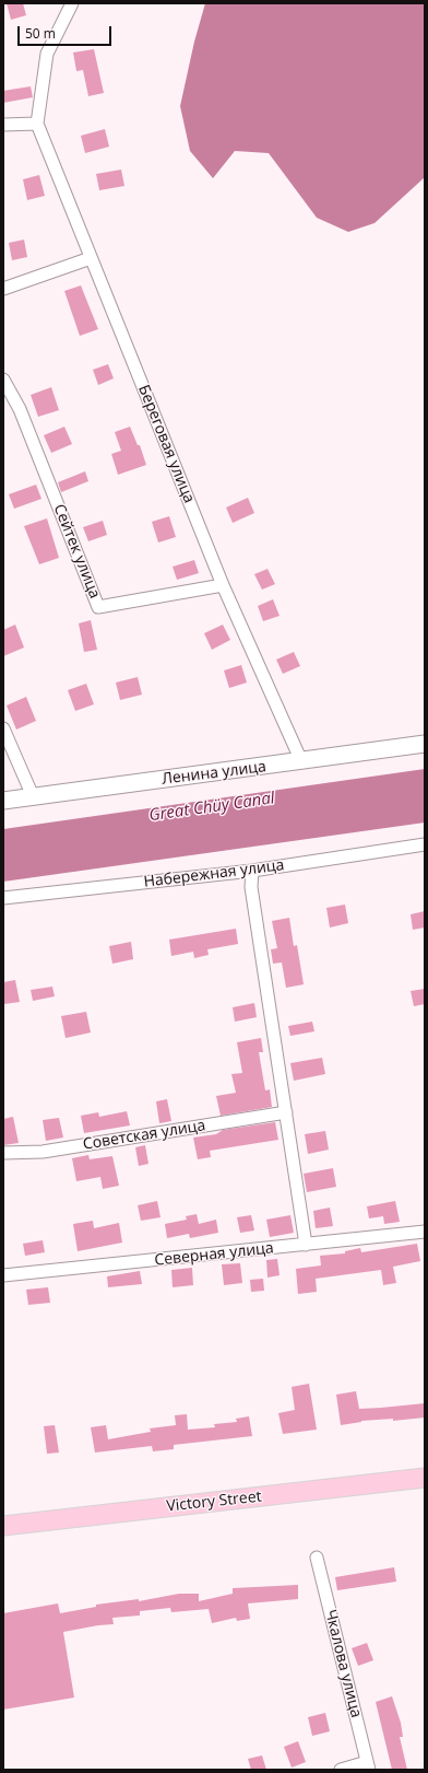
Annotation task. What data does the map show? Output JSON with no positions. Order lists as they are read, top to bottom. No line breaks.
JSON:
{"streets":{"main road":["Victory Street"],"street":["Береговая улица","Сейтек улица","Ленина улица","Набережная улица","Советская улица","Северная улица","Чкалова улица"]},"crossings":[["Береговая улица","Сейтек улица"],["Береговая улица","Ленина улица"]],"water":["Great Chüy Canal"],"scale_bar":"50 m"}
